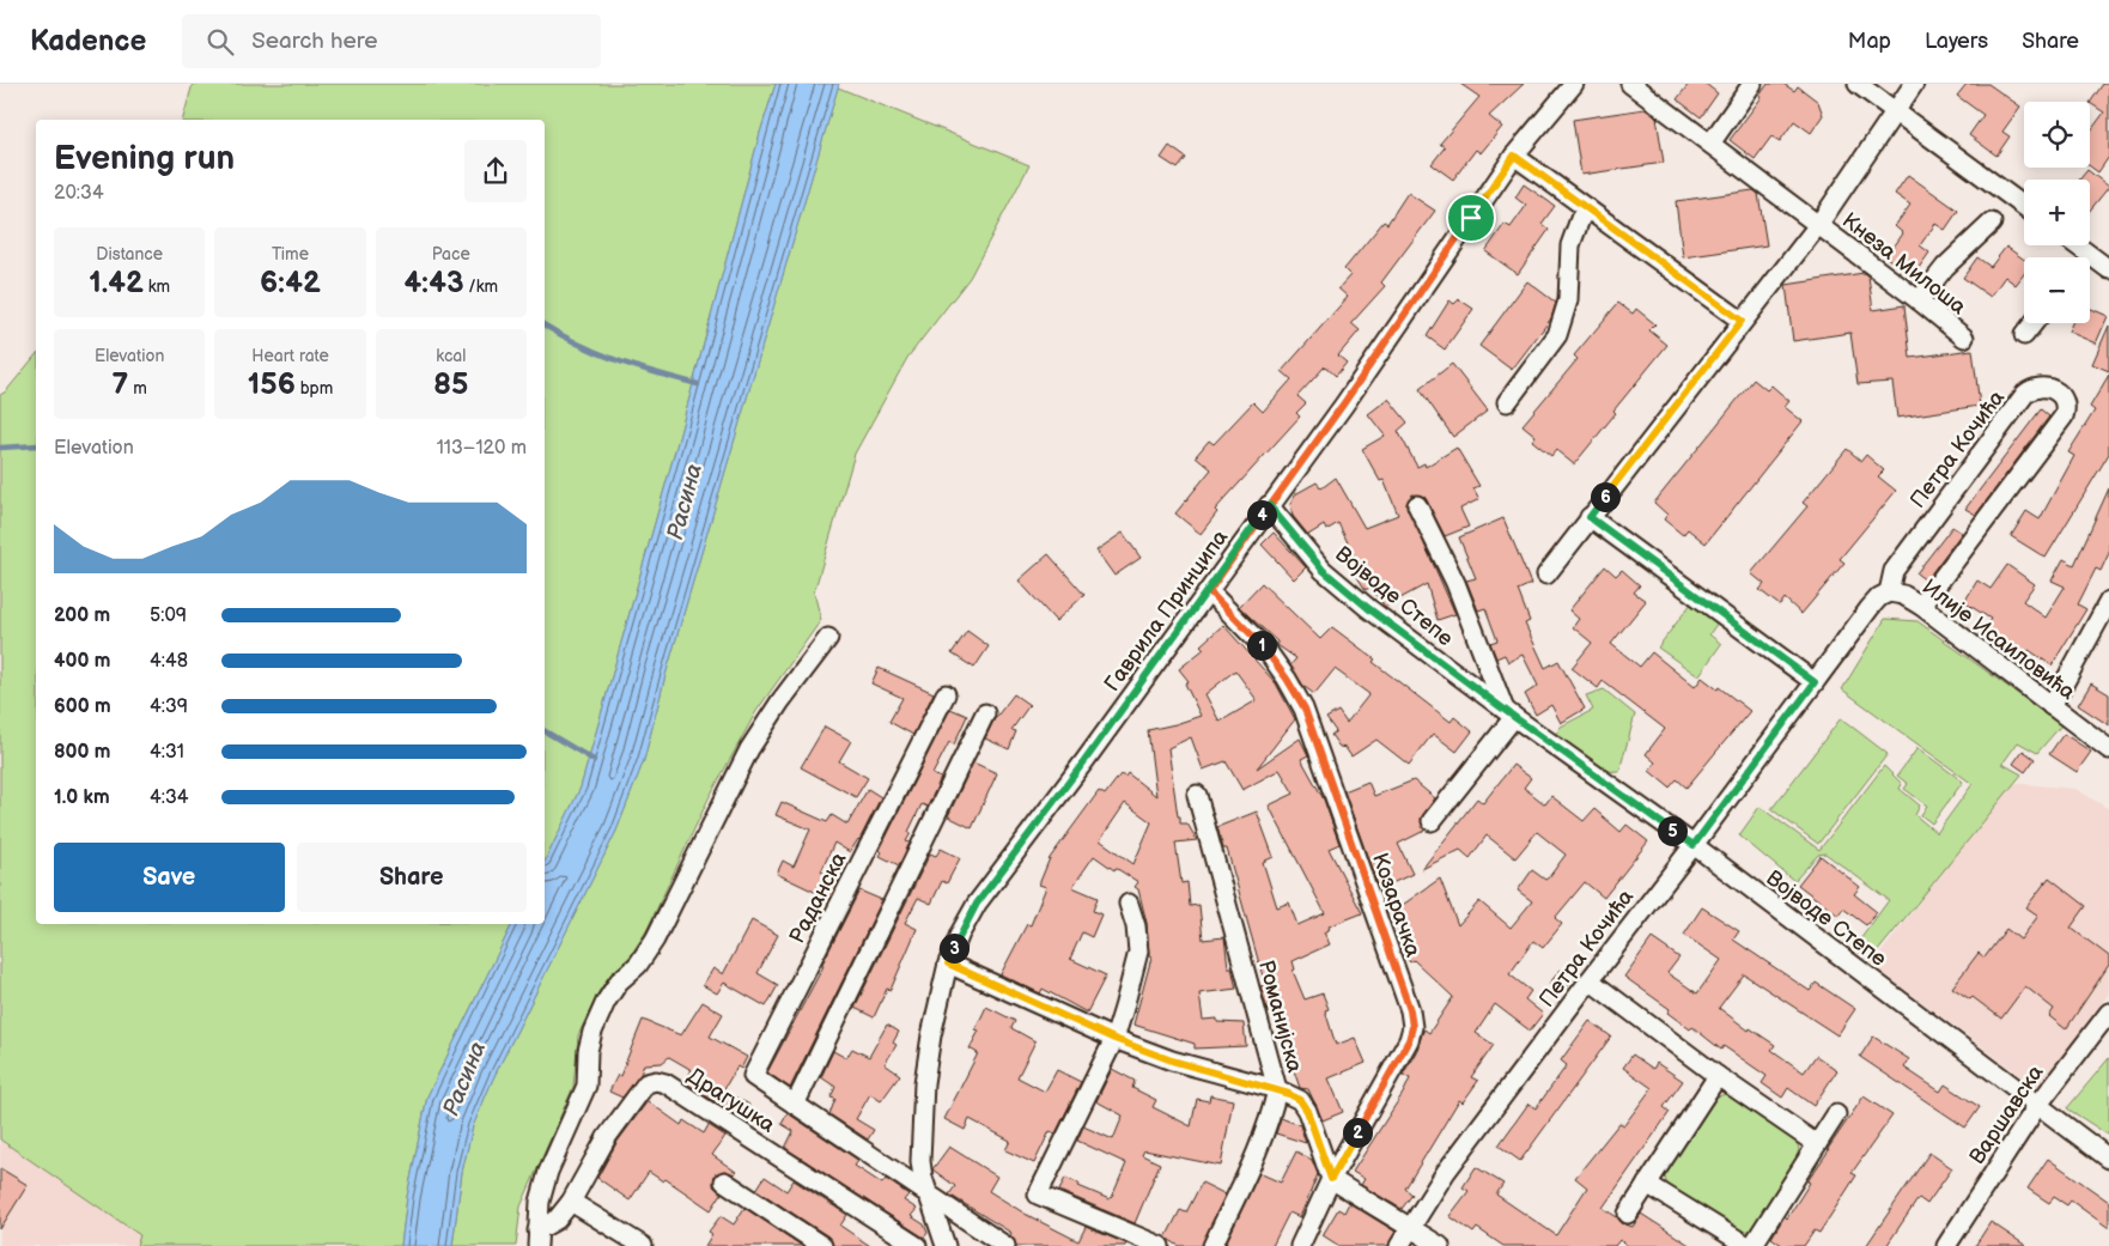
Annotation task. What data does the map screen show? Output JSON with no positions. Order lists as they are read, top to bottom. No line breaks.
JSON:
{"streets":{"street":["Кнеза Милоша","Петра Кочића","Војводе Степе","Гаврила Принципа","Илије Исаиловића","Раданска","Козарачка","Романијска","Драгушка","Варшавска"]},"crossings":[["Петра Кочића","Војводе Степе"],["Петра Кочића","Илије Исаиловића"],["Војводе Степе","Гаврила Принципа"],["Војводе Степе","Варшавска"],["Гаврила Принципа","Раданска"],["Гаврила Принципа","Козарачка"],["Козарачка","Романијска"]],"water":["Расина"],"page":{"header":"Kadence","search":"Search here","nav":["Map","Layers","Share"],"map_buttons":["+","−"],"heading":["Evening run","20:34"],"stats":[["Distance","1.42 km"],["Time","6:42"],["Pace","4:43 /km"],["Elevation","7 m"],["Heart rate","156 bpm"],["kcal","85"]],"chart":["Elevation","113–120 m"],"pins":["6","4","1","5","3","2"],"list":[{"name":"200 m","note":"5:09"},{"name":"400 m","note":"4:48"},{"name":"600 m","note":"4:39"},{"name":"800 m","note":"4:31"},{"name":"1.0 km","note":"4:34"}],"buttons":["Save","Share"]}}
